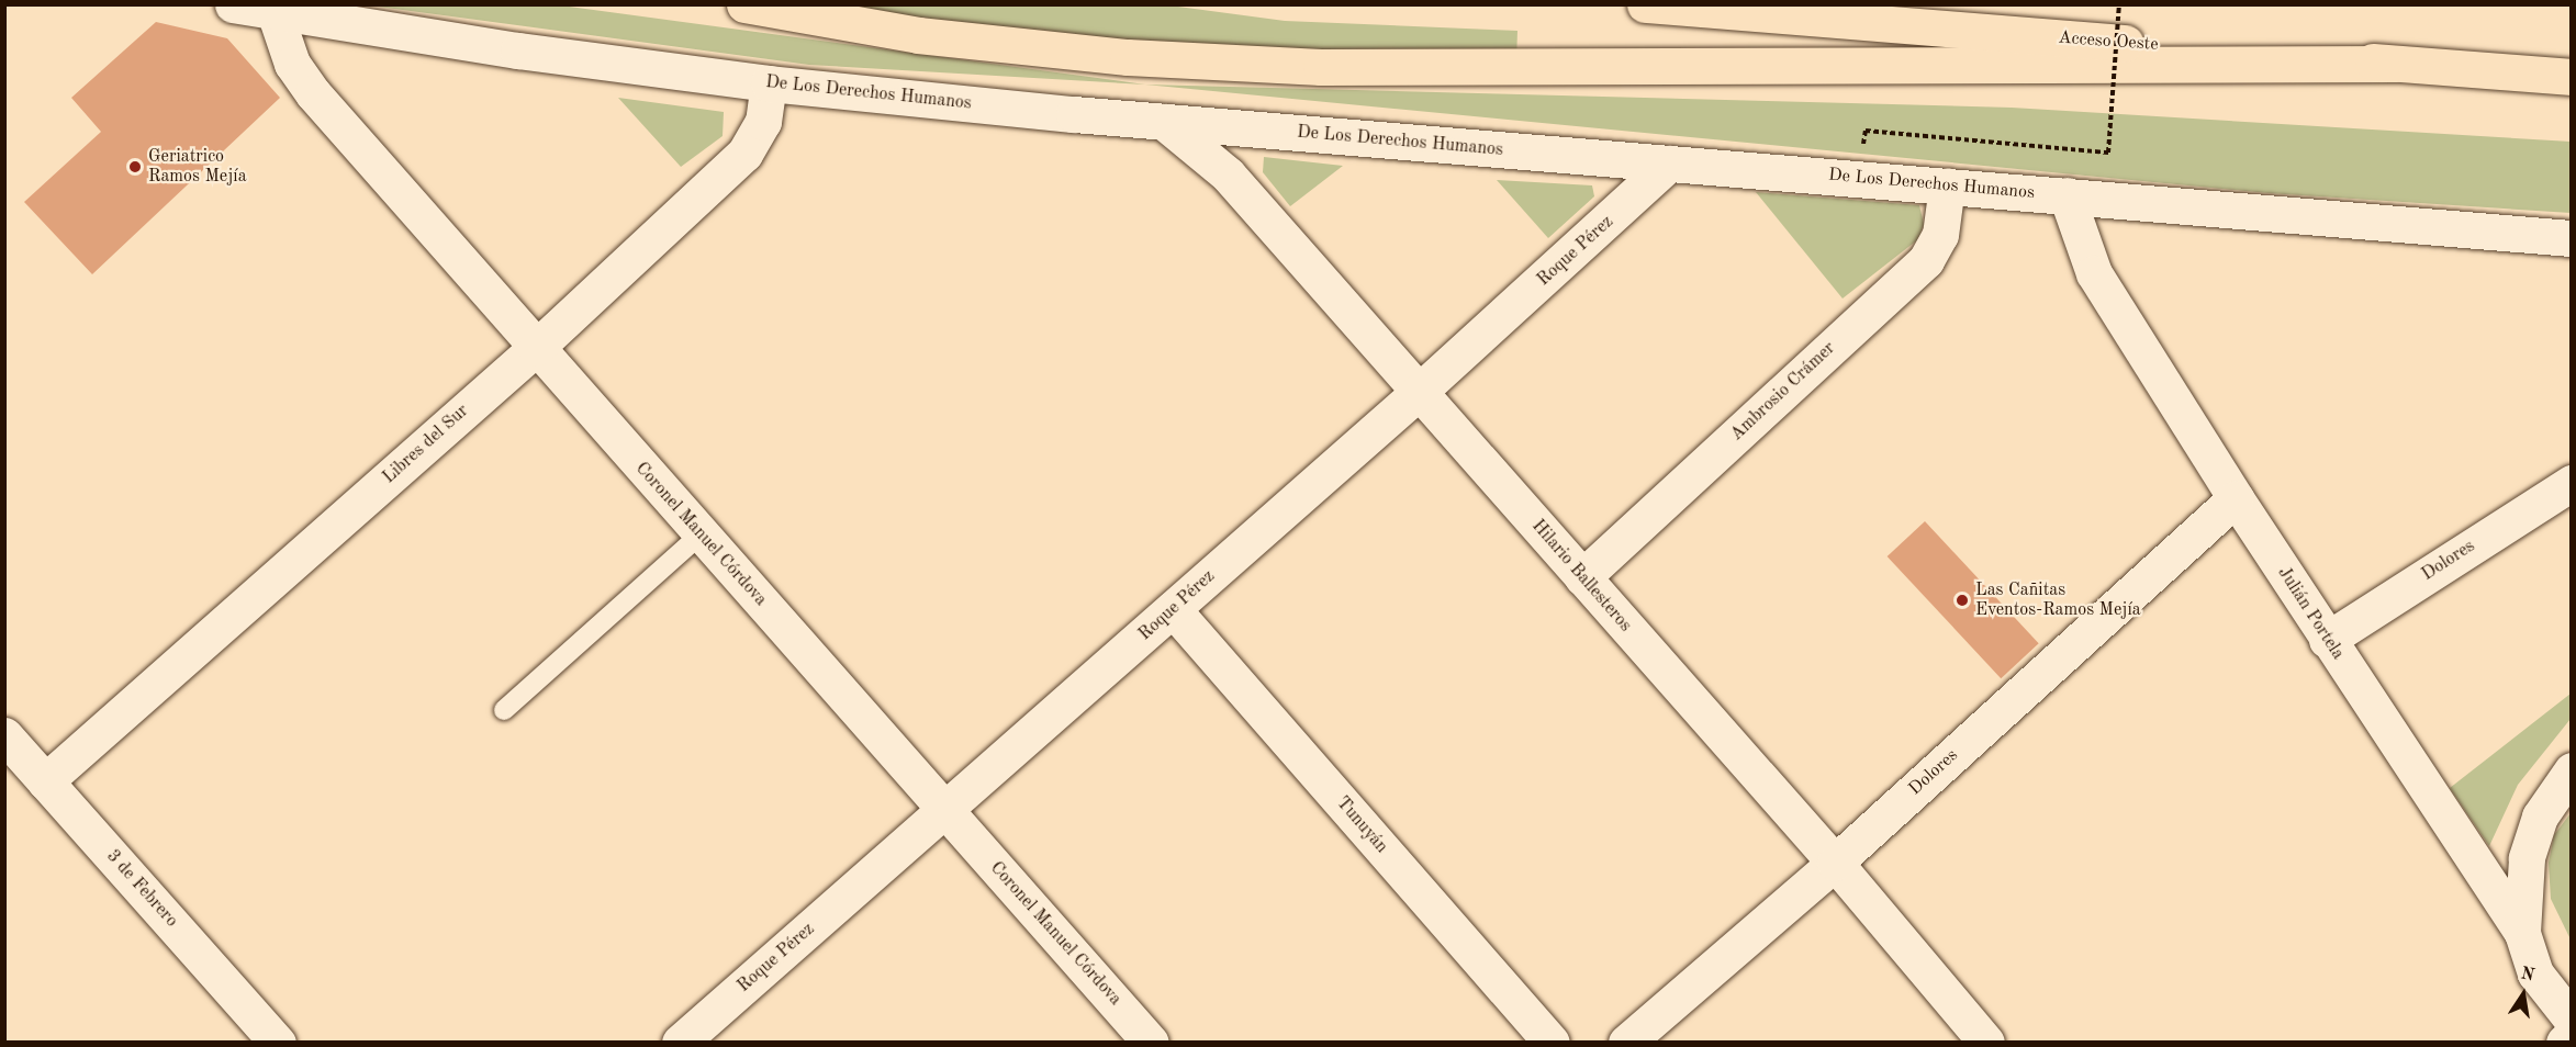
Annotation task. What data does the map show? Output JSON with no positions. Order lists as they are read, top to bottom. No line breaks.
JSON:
{"streets":{"highway":["Acceso Oeste"],"street":["De Los Derechos Humanos","Roque Pérez","Ambrosio Crámer","Libres del Sur","Coronel Manuel Córdova","Dolores","Hilario Ballesteros","Julián Portela","Tunuyán","3 de Febrero"]},"crossings":[["De Los Derechos Humanos","Roque Pérez"],["De Los Derechos Humanos","Ambrosio Crámer"],["De Los Derechos Humanos","Libres del Sur"],["De Los Derechos Humanos","Coronel Manuel Córdova"],["De Los Derechos Humanos","Hilario Ballesteros"],["De Los Derechos Humanos","Julián Portela"],["Roque Pérez","Coronel Manuel Córdova"],["Roque Pérez","Hilario Ballesteros"],["Roque Pérez","Tunuyán"],["Ambrosio Crámer","Hilario Ballesteros"],["Libres del Sur","Coronel Manuel Córdova"],["Libres del Sur","3 de Febrero"],["Dolores","Hilario Ballesteros"],["Dolores","Julián Portela"]],"places":["Geriatrico Ramos Mejía","Las Cañitas Eventos-Ramos Mejía"],"north":"top"}
